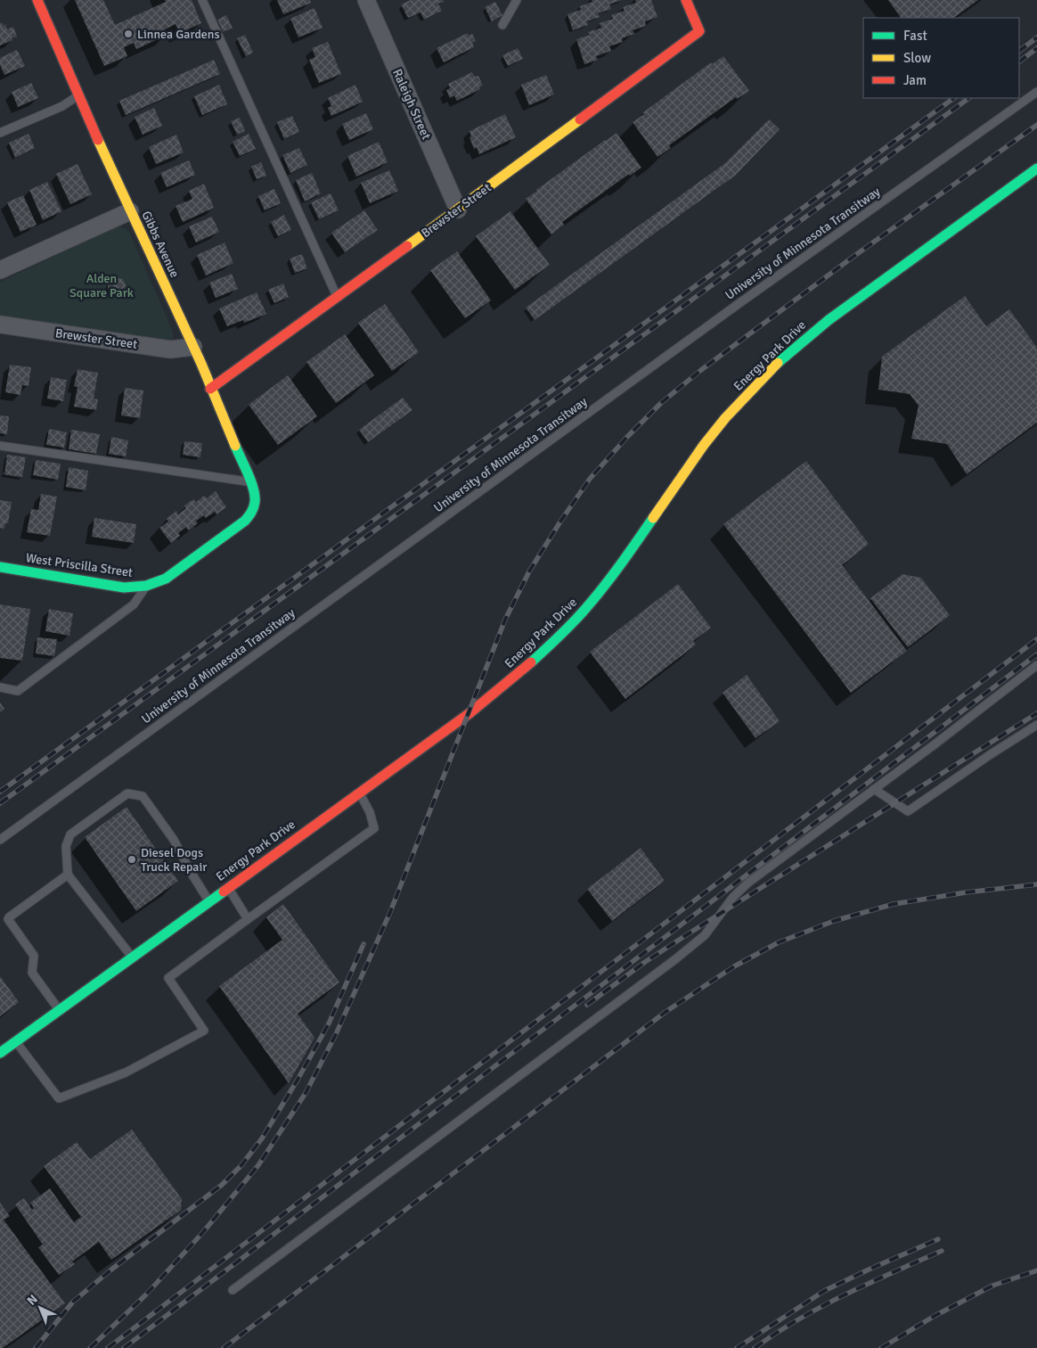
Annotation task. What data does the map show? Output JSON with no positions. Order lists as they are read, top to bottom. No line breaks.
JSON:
{"streets":{"street":["Raleigh Street","Brewster Street","Gibbs Avenue","Energy Park Drive","West Priscilla Street"],"lane":["University of Minnesota Transitway"]},"crossings":[["Raleigh Street","Brewster Street"],["Brewster Street","Gibbs Avenue"],["Gibbs Avenue","West Priscilla Street"]],"parks":["Alden Square Park"],"places":["Linnea Gardens","Diesel Dogs Truck Repair"],"legend":["Fast","Slow","Jam"],"north":"top left"}
